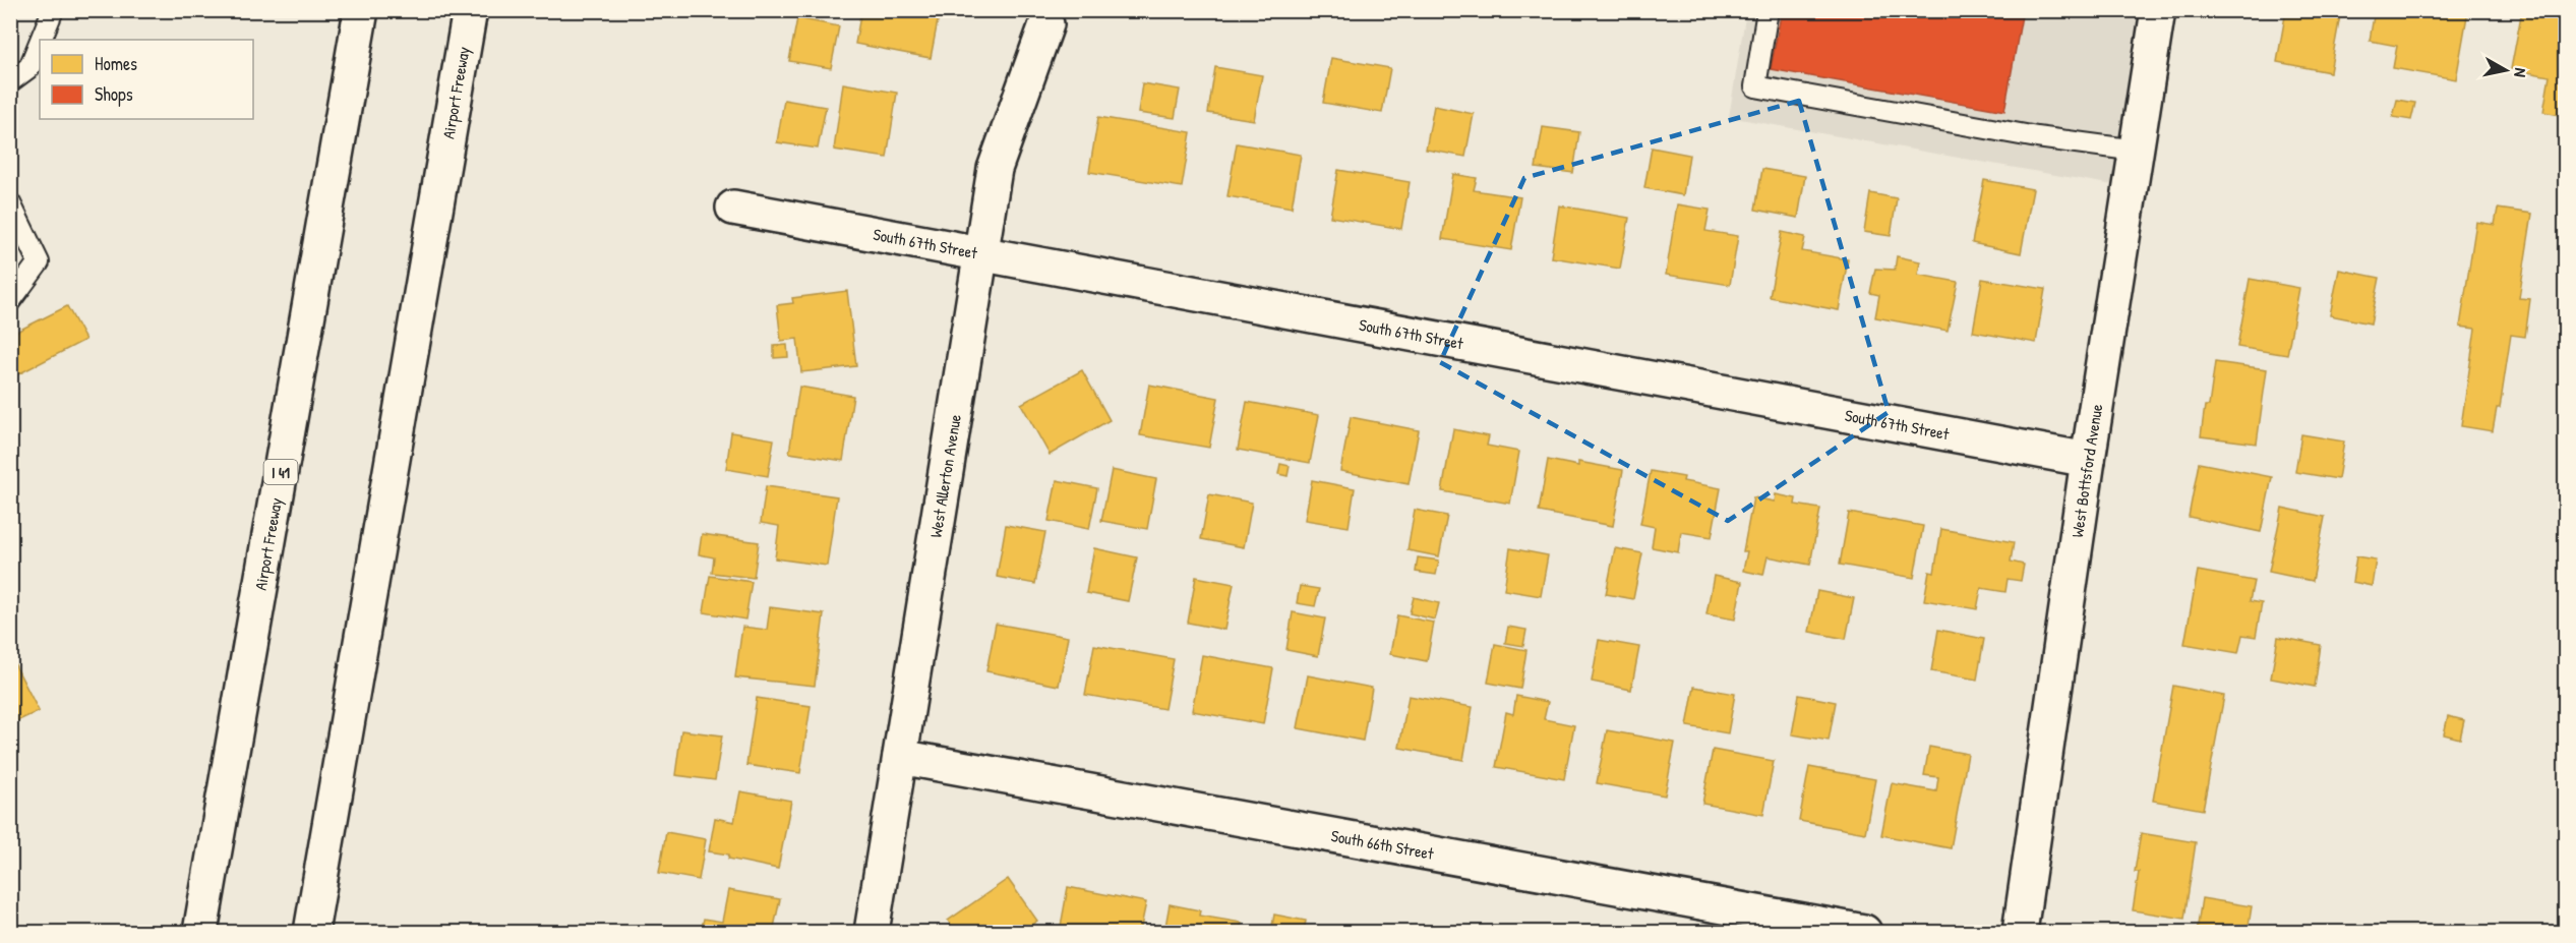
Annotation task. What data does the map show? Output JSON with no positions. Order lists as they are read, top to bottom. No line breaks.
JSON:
{"streets":{"main road":["Airport Freeway","South 67th Street","West Bottsford Avenue","I 41","West Allerton Avenue","South 66th Street"]},"crossings":[["South 67th Street","West Bottsford Avenue"],["South 67th Street","West Allerton Avenue"],["West Allerton Avenue","South 66th Street"]],"legend":["Homes","Shops"],"north":"right"}
